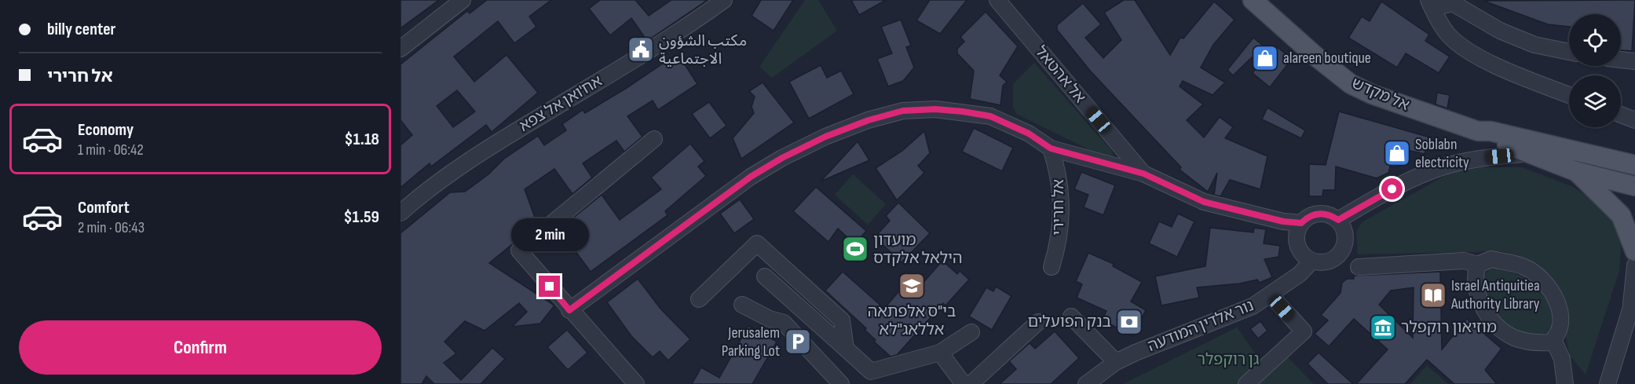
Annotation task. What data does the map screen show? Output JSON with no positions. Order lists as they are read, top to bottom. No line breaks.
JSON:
{"streets":{"main road":["אל מקדש"],"street":["אל אהטאל","אח'ואן אל צפא","אל חרירי","נור אלדין המודעה"]},"crossings":[["אל אהטאל","נור אלדין המודעה"]],"parks":["גן רוקפלר"],"places":{"public building":["مكتب الشؤون الاجتماعية"],"shop":["alareen boutique","Soblabn electricity"],"sports":["מועדון הילאל אלקדס"],"school or university":["בי\"ס אלפתאה אללאג''לא"],"library":["Israel Antiquitiea Authority Library"],"bank":["בנק הפועלים"],"museum":["מוזיאון רוקפלר"],"parking":["Jerusalem Parking Lot"]},"page":{"banner":["billy center","אל חרירי"],"list":[{"name":"Economy","note":"1 min · 06:42","value":"$1.18"},{"name":"Comfort","note":"2 min · 06:43","value":"$1.59"}],"bubble":"2 min","buttons":"Confirm"}}
